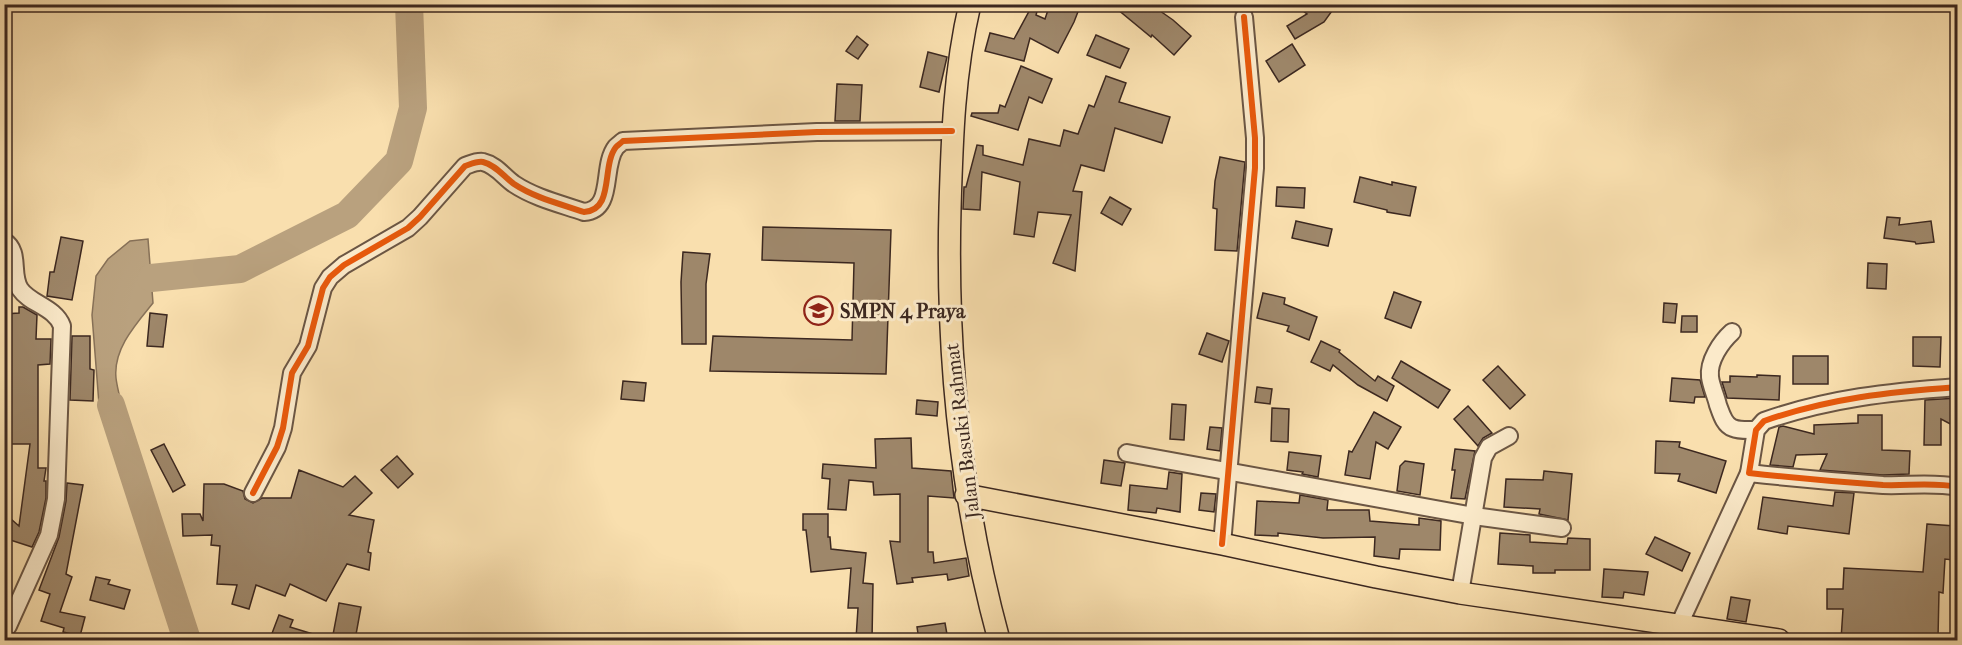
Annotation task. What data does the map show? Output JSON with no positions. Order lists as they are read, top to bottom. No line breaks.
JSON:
{"streets":{"main road":["Jalan Basuki Rahmat"]},"places":{"school or university":["SMPN 4 Praya"]}}
